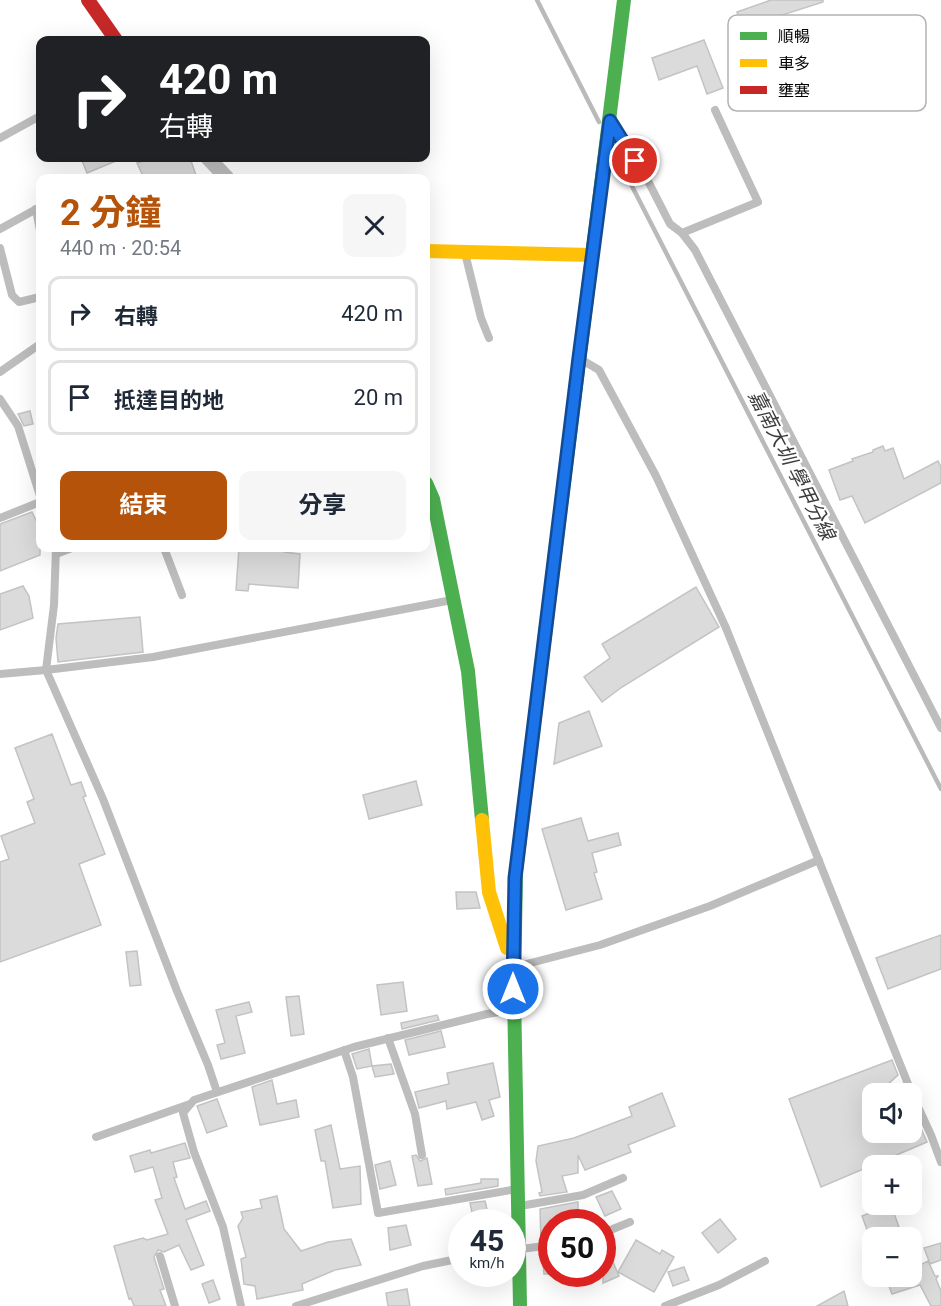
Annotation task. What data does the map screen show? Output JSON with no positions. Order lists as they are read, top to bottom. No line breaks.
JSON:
{"water":["嘉南大圳 學甲分線"],"legend":["順暢","車多","壅塞"],"page":{"turn":["420 m","右轉"],"heading":["2 分鐘","440 m · 20:54"],"list":[{"name":"右轉","value":"420 m"},{"name":"抵達目的地","value":"20 m"}],"buttons":["結束","分享"],"map_buttons":["+","−"],"speed":"45 km/h","limit":"50"}}
